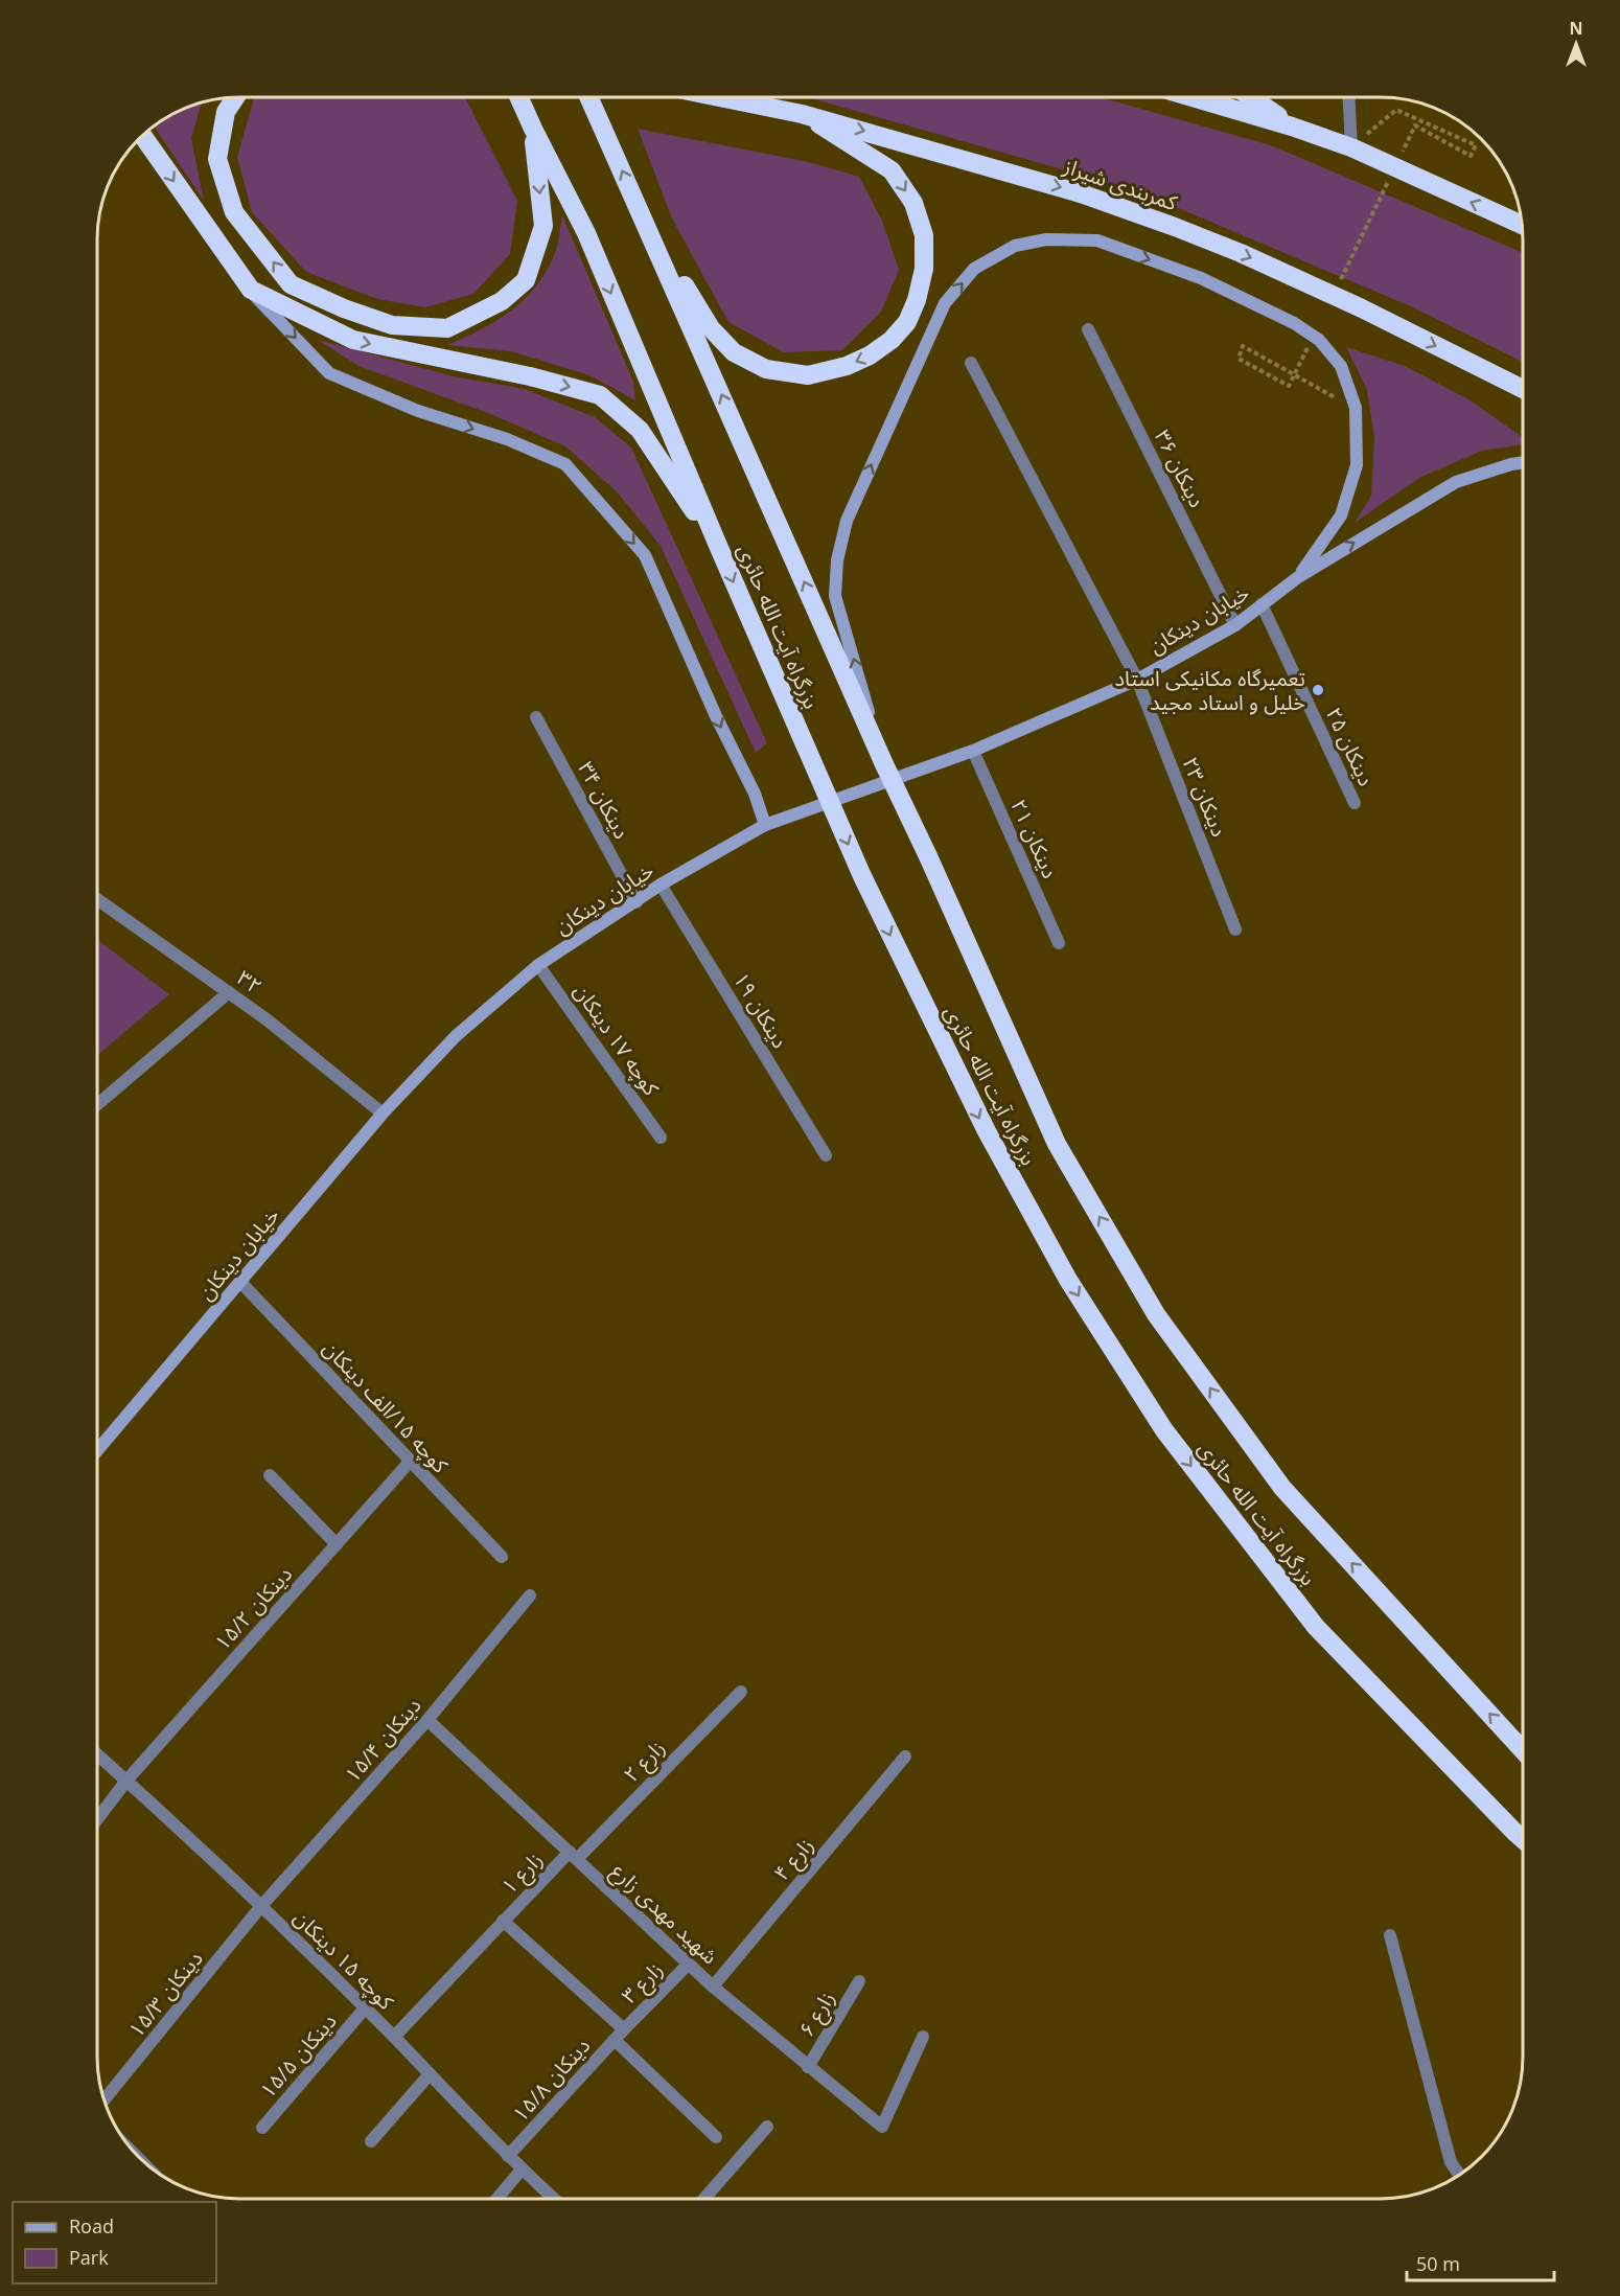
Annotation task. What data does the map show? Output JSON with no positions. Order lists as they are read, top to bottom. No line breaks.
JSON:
{"streets":{"highway":["کمربندی شیراز","بزرگراه آیت الله حائری"],"main road":["خیابان دینکان"],"street":["۳۶ دینکان","۲۵ دینکان","۲۳ دینکان","۳۴ دینکان","۲۱ دینکان","۳۲","۱۹ دینکان","کوچه ۱۷ دینکان","کوچه ۱۵/الف دینکان","۱۵/۲ دینکان","۱۵/۴ دینکان","۲ زارع","۴ زارع","۱ زارع","شهید مهدی زارع","کوچه ۱۵ دینکان","۳ زارع","۱۵/۳ دینکان","۶ زارع","۱۵/۵ دینکان","۱۵/۸ دینکان"]},"crossings":[["۳۶ دینکان","خیابان دینکان"],["خیابان دینکان","۲۵ دینکان"],["خیابان دینکان","۲۳ دینکان"],["خیابان دینکان","۳۴ دینکان"],["خیابان دینکان","۲۱ دینکان"],["خیابان دینکان","۳۲"],["خیابان دینکان","۱۹ دینکان"],["خیابان دینکان","کوچه ۱۷ دینکان"],["خیابان دینکان","کوچه ۱۵/الف دینکان"],["کوچه ۱۵/الف دینکان","۱۵/۲ دینکان"],["۱۵/۲ دینکان","کوچه ۱۵ دینکان"],["۱۵/۴ دینکان","شهید مهدی زارع"],["۱۵/۴ دینکان","کوچه ۱۵ دینکان"],["۱۵/۴ دینکان","۱۵/۳ دینکان"],["۲ زارع","۱ زارع"],["۲ زارع","شهید مهدی زارع"],["۴ زارع","شهید مهدی زارع"],["۱ زارع","شهید مهدی زارع"],["۱ زارع","کوچه ۱۵ دینکان"],["شهید مهدی زارع","۳ زارع"],["شهید مهدی زارع","۶ زارع"],["کوچه ۱۵ دینکان","۱۵/۳ دینکان"],["کوچه ۱۵ دینکان","۱۵/۵ دینکان"],["کوچه ۱۵ دینکان","۱۵/۸ دینکان"],["۳ زارع","۱۵/۸ دینکان"]],"places":["تعمیرگاه مکانیکی استاد خلیل و استاد مجید"],"legend":["Road","Park"],"scale_bar":"50 m","north":"top"}
